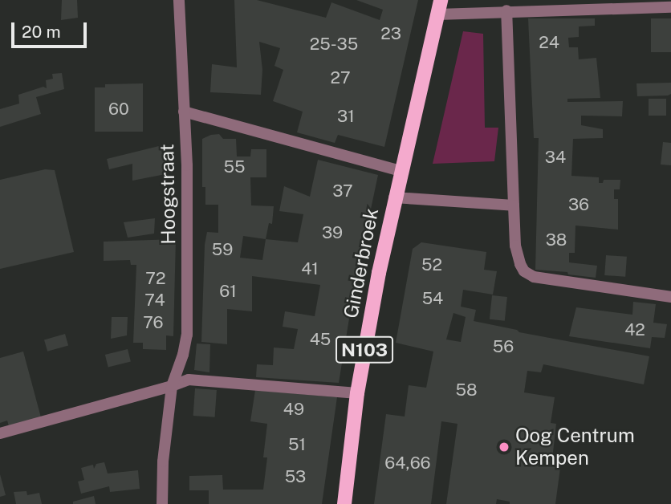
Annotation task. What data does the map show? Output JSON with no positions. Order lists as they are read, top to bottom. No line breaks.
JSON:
{"streets":{"main road":["Ginderbroek","N103"],"street":["Hoogstraat"]},"places":["Oog Centrum Kempen"],"house_numbers":["23","24","25-35","27","60","31","34","55","37","36","39","38","59","52","41","72","61","54","74","76","42","45","56","58","49","51","64,66","53"],"scale_bar":"20 m"}
